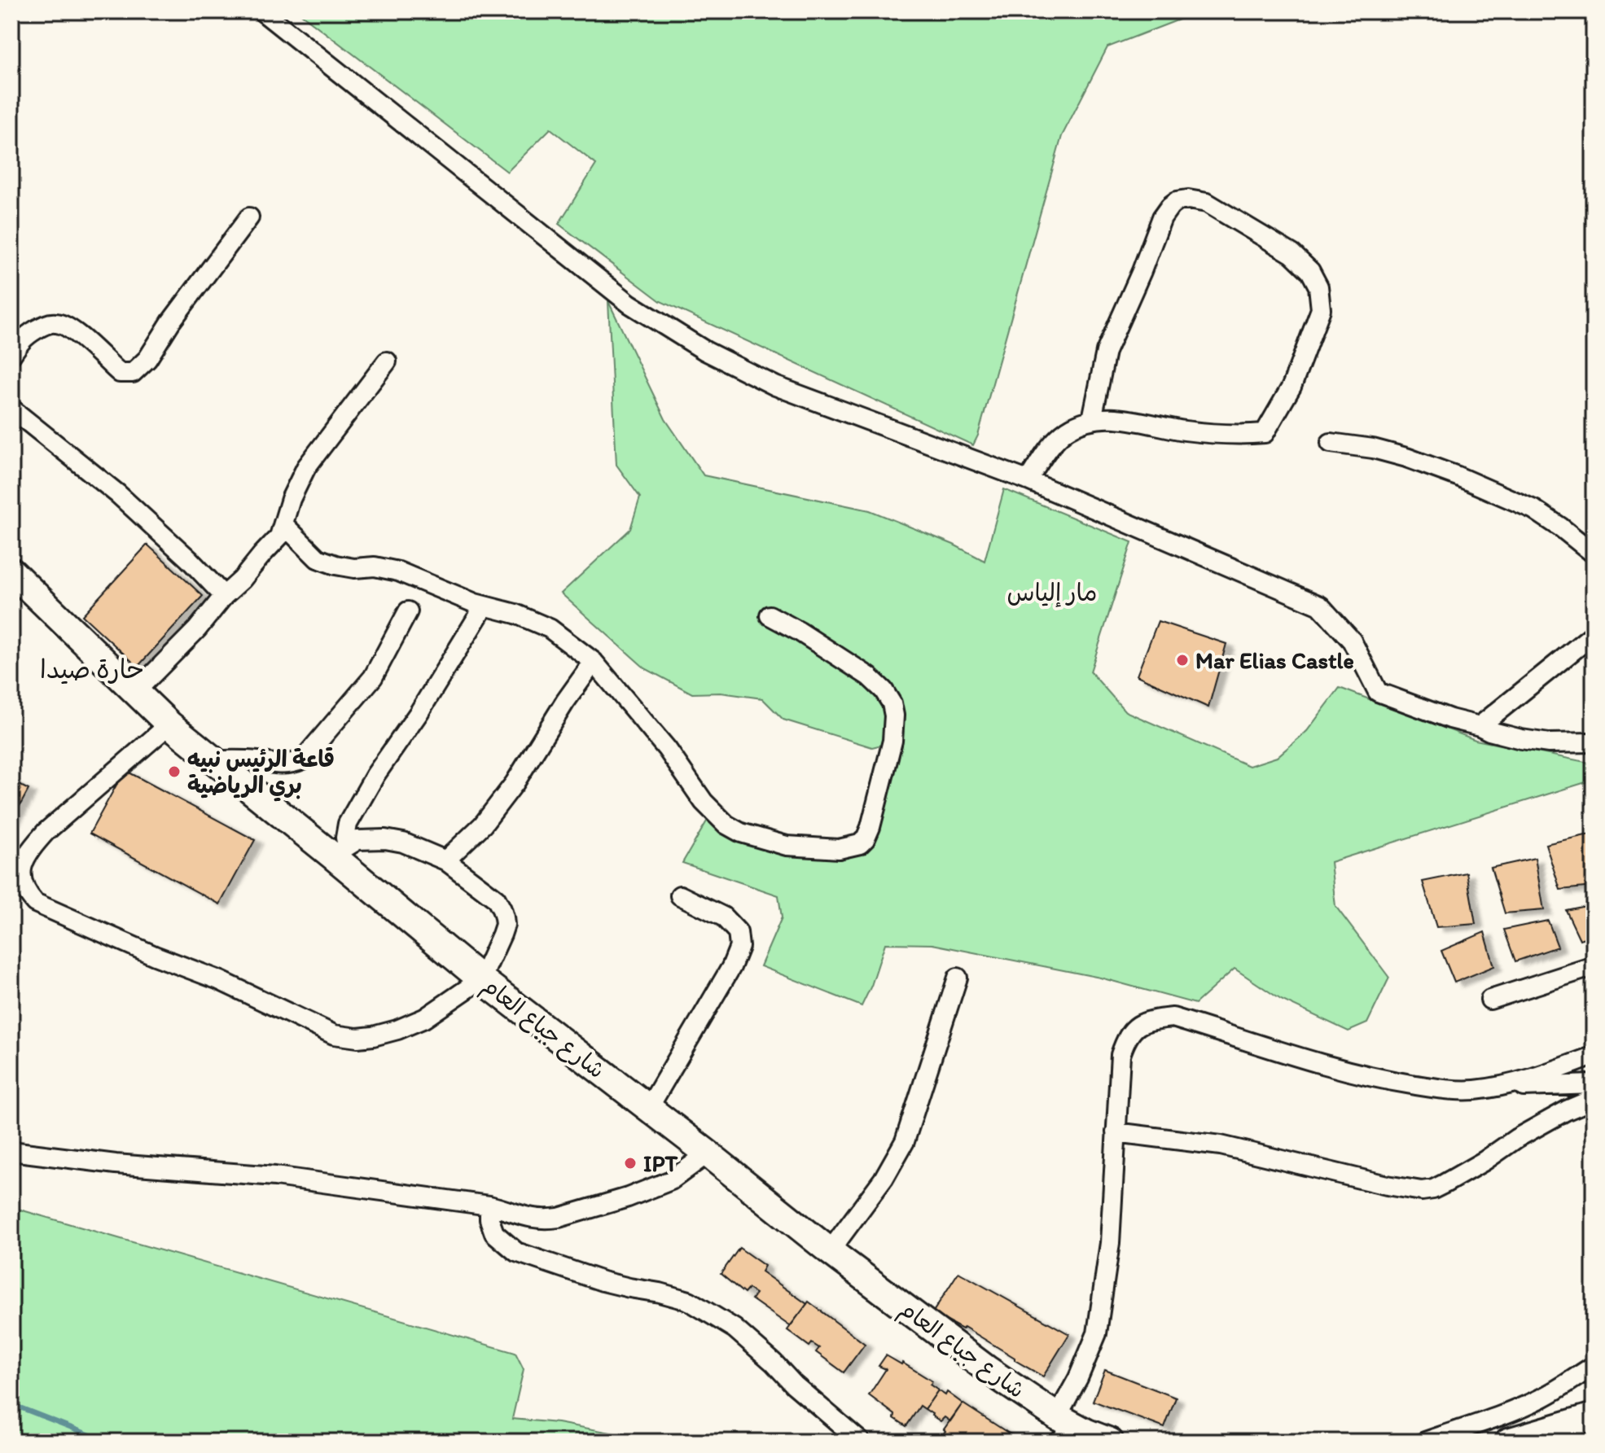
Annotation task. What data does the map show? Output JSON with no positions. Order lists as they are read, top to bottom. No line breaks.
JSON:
{"streets":{"main road":["شارع جباع العام"]},"districts":["مار إلياس","حارة صيدا"],"places":["Mar Elias Castle","قاعة الرئيس نبيه بري الرياضية","IPT"]}
